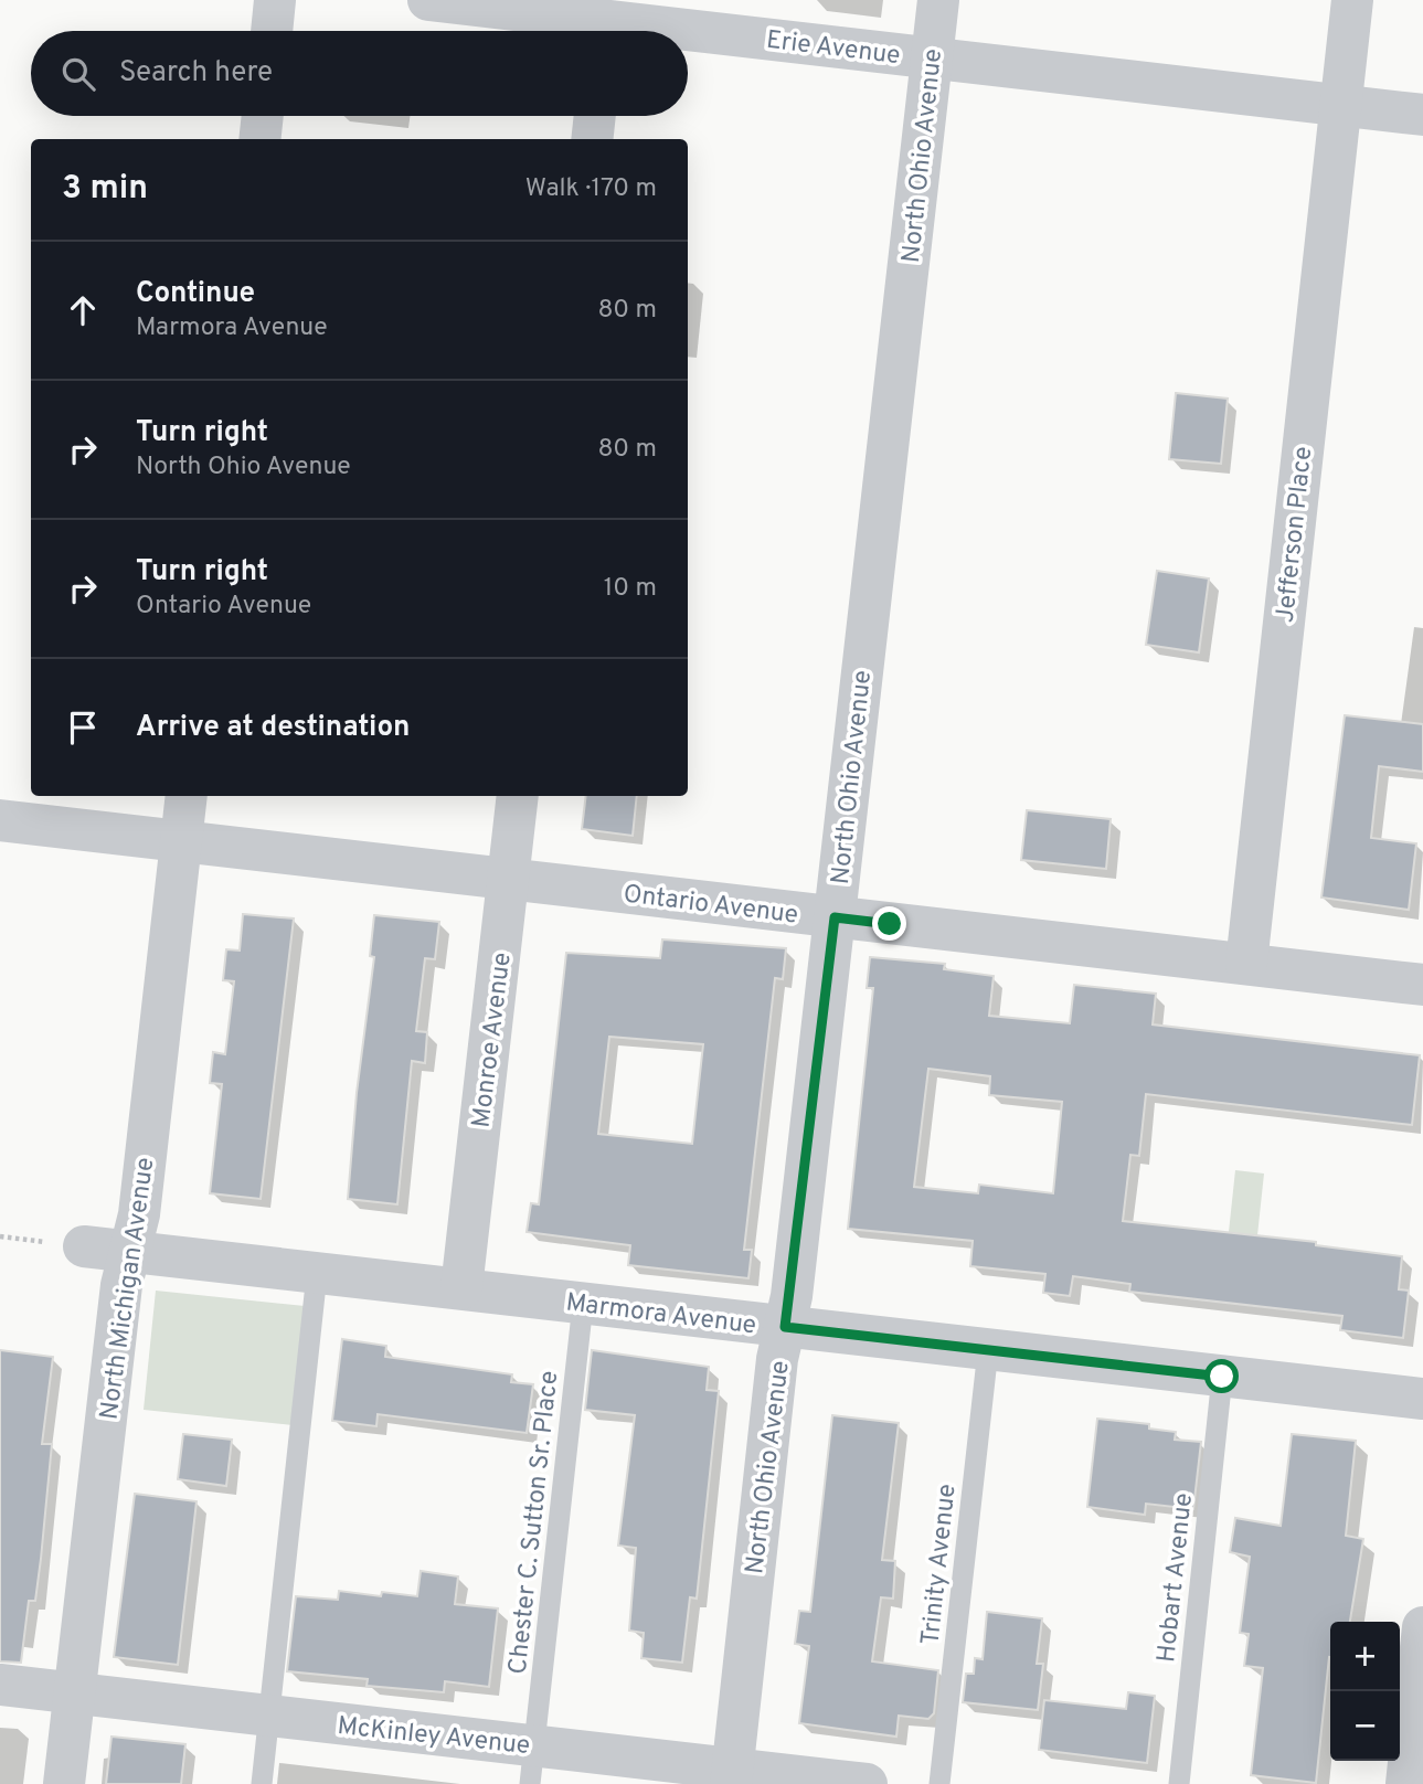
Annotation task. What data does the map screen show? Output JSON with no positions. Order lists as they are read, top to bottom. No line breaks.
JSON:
{"streets":{"street":["Erie Avenue","North Ohio Avenue","Jefferson Place","Ontario Avenue","Monroe Avenue","North Michigan Avenue","Marmora Avenue","McKinley Avenue"],"lane":["Chester C. Sutton Sr. Place","Trinity Avenue","Hobart Avenue"]},"crossings":[["Erie Avenue","North Ohio Avenue"],["Erie Avenue","Jefferson Place"],["North Ohio Avenue","Ontario Avenue"],["North Ohio Avenue","Marmora Avenue"],["North Ohio Avenue","McKinley Avenue"],["Jefferson Place","Ontario Avenue"],["Ontario Avenue","Monroe Avenue"],["Ontario Avenue","North Michigan Avenue"],["Monroe Avenue","Marmora Avenue"],["North Michigan Avenue","Marmora Avenue"],["North Michigan Avenue","McKinley Avenue"],["Marmora Avenue","Chester C. Sutton Sr. Place"],["Marmora Avenue","Trinity Avenue"],["Marmora Avenue","Hobart Avenue"],["Chester C. Sutton Sr. Place","McKinley Avenue"]],"page":{"search":"Search here","heading":["3 min","Walk · 170 m"],"list":[["Continue","Marmora Avenue","80 m"],["Turn right","North Ohio Avenue","80 m"],["Turn right","Ontario Avenue","10 m"],"Arrive at destination"],"map_buttons":["+","−"]}}
